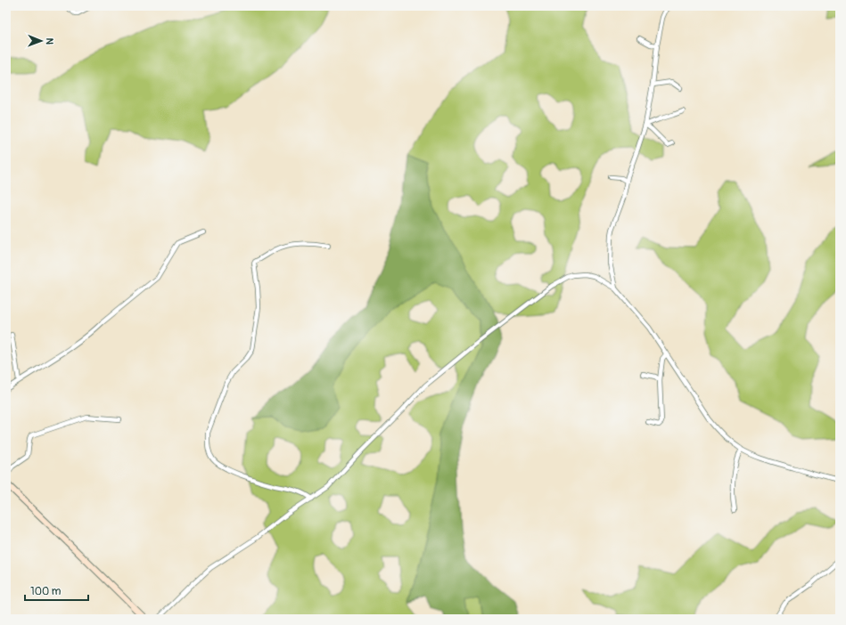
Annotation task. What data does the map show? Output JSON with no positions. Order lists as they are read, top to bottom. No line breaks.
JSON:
{"scale_bar":"100 m","north":"right"}
